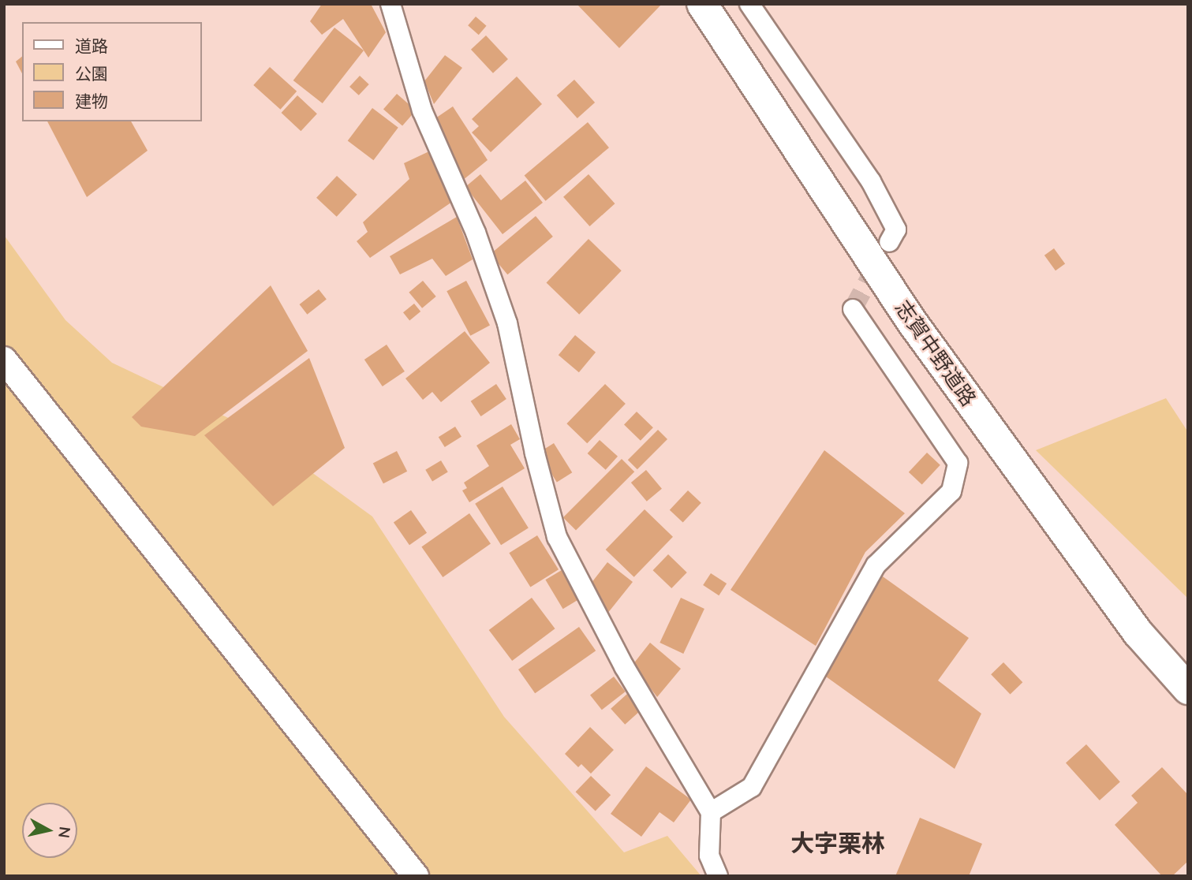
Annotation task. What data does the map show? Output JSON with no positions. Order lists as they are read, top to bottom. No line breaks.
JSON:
{"streets":{"main road":["志賀中野道路"]},"districts":["大字栗林"],"legend":["道路","公園","建物"],"north":"right"}
